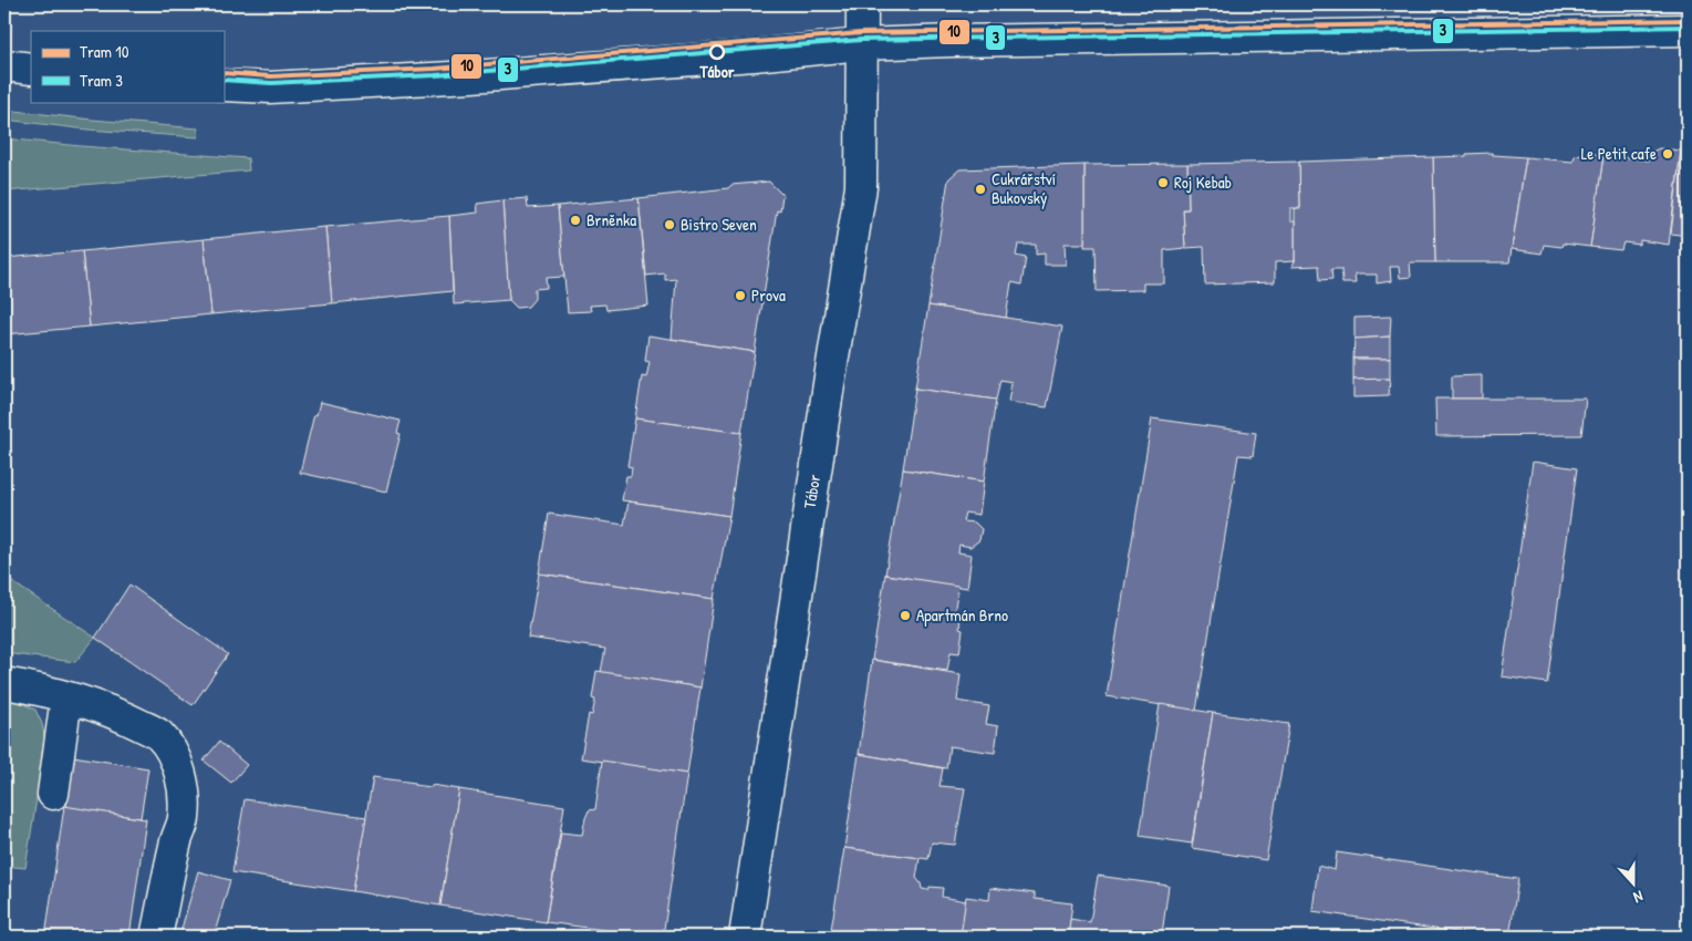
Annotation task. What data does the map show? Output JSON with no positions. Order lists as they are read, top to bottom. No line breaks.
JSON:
{"streets":{"street":["Tábor"]},"places":["Tábor","Le Petit cafe","Roj Kebab","Cukrářství Bukovský","Brněnka","Bistro Seven","Prova","Apartmán Brno"],"lines":["tram line 10","tram line 3"],"legend":["Tram 10","Tram 3"],"north":"bottom"}
